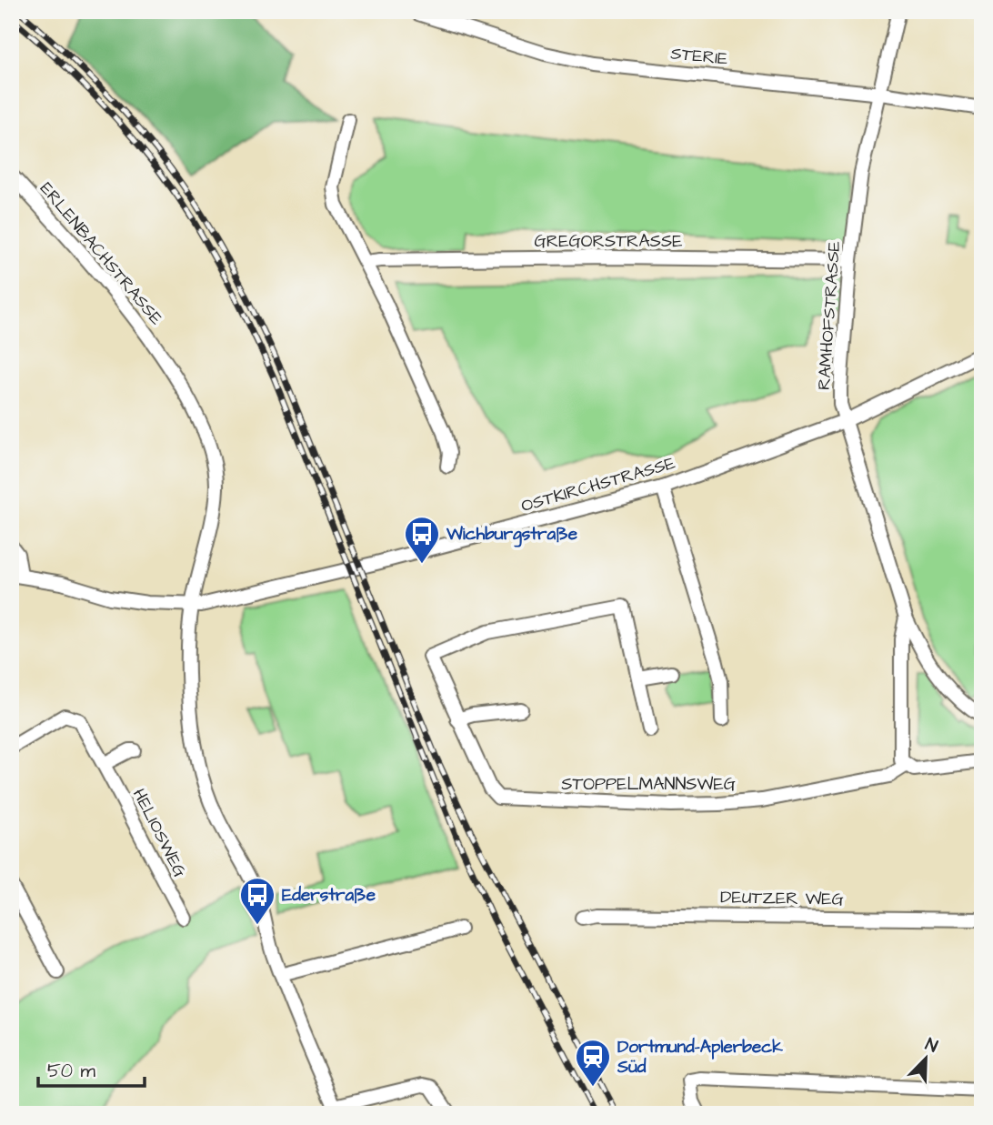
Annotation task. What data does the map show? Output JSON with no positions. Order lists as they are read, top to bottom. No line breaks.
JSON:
{"streets":{"street":["STERIE","GREGORSTRASSE","ERLENBACHSTRASSE","RAMHOFSTRASSE","OSTKIRCHSTRASSE","STOPPELMANNSWEG","HELIOSWEG","DEUTZER WEG"]},"crossings":[["STERIE","RAMHOFSTRASSE"],["GREGORSTRASSE","RAMHOFSTRASSE"],["ERLENBACHSTRASSE","OSTKIRCHSTRASSE"],["RAMHOFSTRASSE","OSTKIRCHSTRASSE"],["RAMHOFSTRASSE","STOPPELMANNSWEG"]],"places":{"bus stop":["Wichburgstraße","Ederstraße"],"station":["Dortmund-Aplerbeck Süd"]},"scale_bar":"50 m","north":"top right"}
